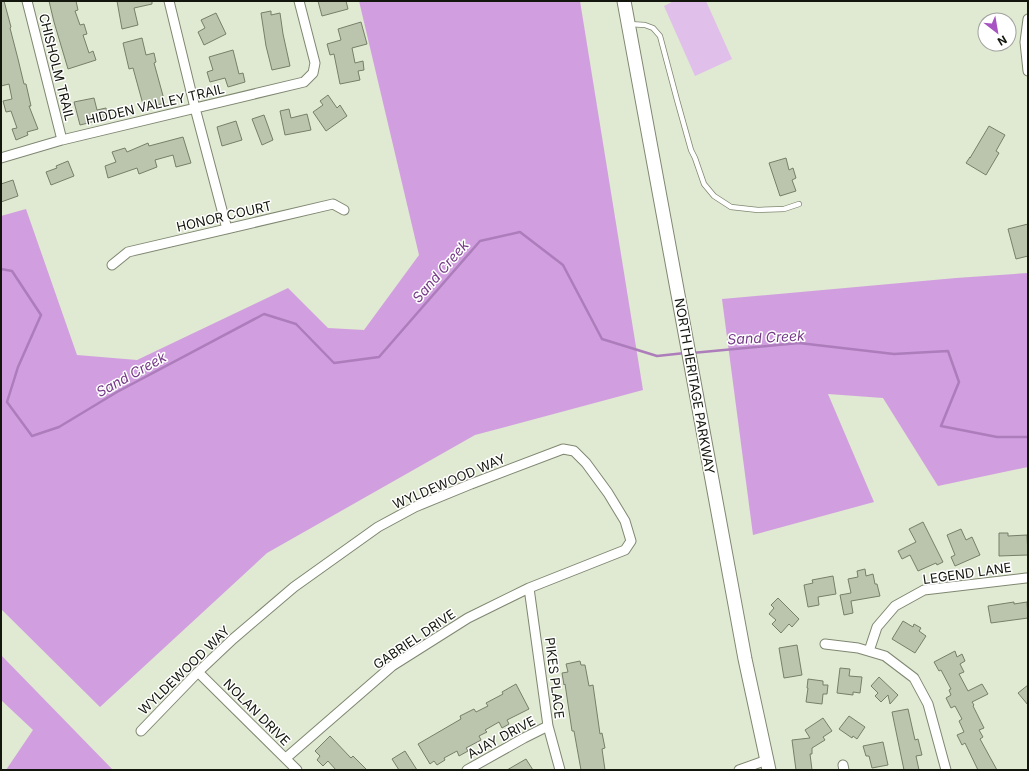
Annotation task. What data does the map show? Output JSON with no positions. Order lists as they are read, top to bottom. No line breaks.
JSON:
{"streets":{"main road":["NORTH HERITAGE PARKWAY"],"street":["CHISHOLM TRAIL","HIDDEN VALLEY TRAIL","HONOR COURT","WYLDEWOOD WAY","LEGEND LANE","GABRIEL DRIVE","PIKES PLACE","NOLAN DRIVE","AJAY DRIVE"]},"crossings":[["CHISHOLM TRAIL","HIDDEN VALLEY TRAIL"],["WYLDEWOOD WAY","GABRIEL DRIVE"],["WYLDEWOOD WAY","PIKES PLACE"],["WYLDEWOOD WAY","NOLAN DRIVE"],["GABRIEL DRIVE","PIKES PLACE"],["GABRIEL DRIVE","NOLAN DRIVE"],["PIKES PLACE","AJAY DRIVE"]],"water":["Sand Creek"],"north":"bottom right"}
